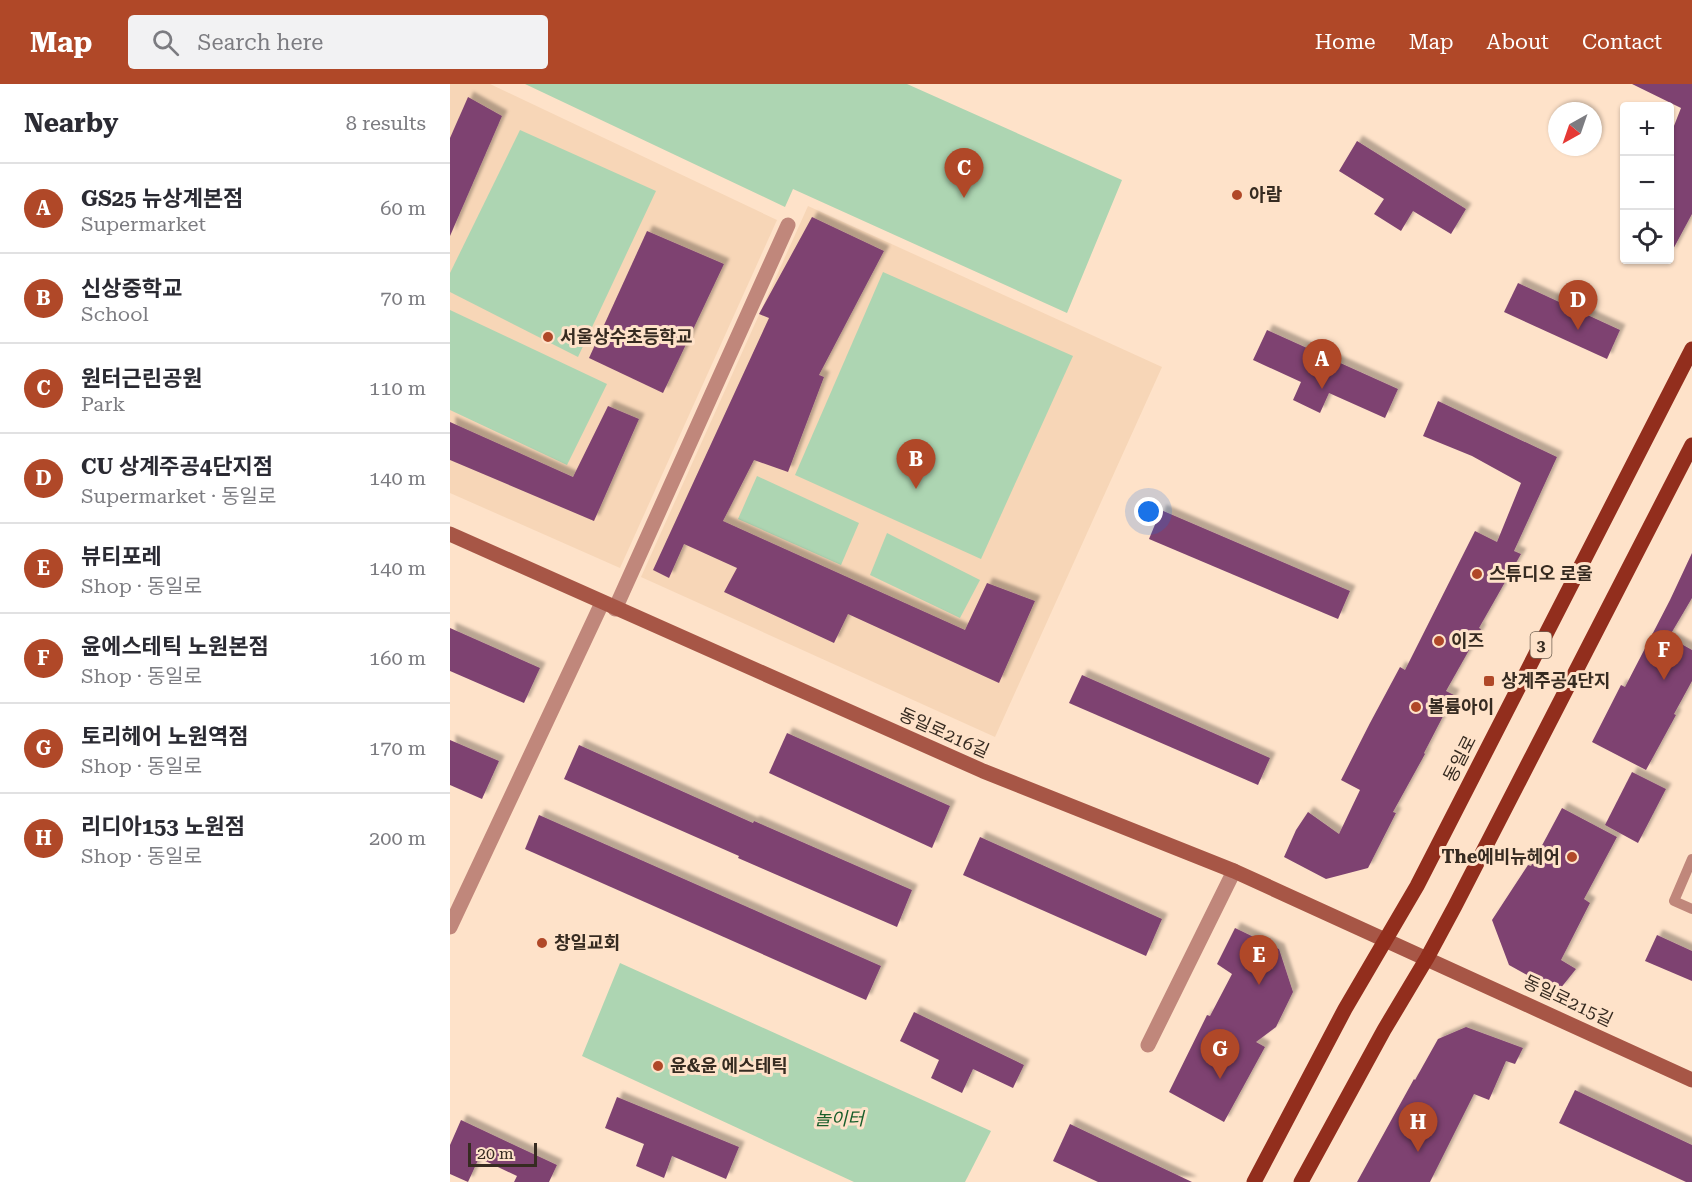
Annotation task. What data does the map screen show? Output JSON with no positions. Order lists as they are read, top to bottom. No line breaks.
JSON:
{"streets":{"main road":["3","동일로"],"street":["동일로216길","동일로215길"]},"crossings":[["동일로216길","동일로"],["동일로216길","동일로215길"]],"parks":["놀이터"],"places":{"other":["아람","서울상수초등학교","스튜디오 로울","이즈","볼륨아이","The에비뉴헤어","창일교회","윤&윤 에스테틱"],"transit":["상계주공4단지"]},"scale_bar":"20 m","north":"bottom left","page":{"header":"Map","search":"Search here","nav":["Home","Map","About","Contact"],"heading":["Nearby","8 results"],"map_buttons":["+","−"],"pins":["C","D","A","B","F","E","G","H"],"list":[{"mark":"A","name":"GS25 뉴상계본점","note":"Supermarket","value":"60 m"},{"mark":"B","name":"신상중학교","note":"School","value":"70 m"},{"mark":"C","name":"원터근린공원","note":"Park","value":"110 m"},{"mark":"D","name":"CU 상계주공4단지점","note":"Supermarket · 동일로","value":"140 m"},{"mark":"E","name":"뷰티포레","note":"Shop · 동일로","value":"140 m"},{"mark":"F","name":"윤에스테틱 노원본점","note":"Shop · 동일로","value":"160 m"},{"mark":"G","name":"토리헤어 노원역점","note":"Shop · 동일로","value":"170 m"},{"mark":"H","name":"리디아153 노원점","note":"Shop · 동일로","value":"200 m"}],"scale":"20 m"}}
